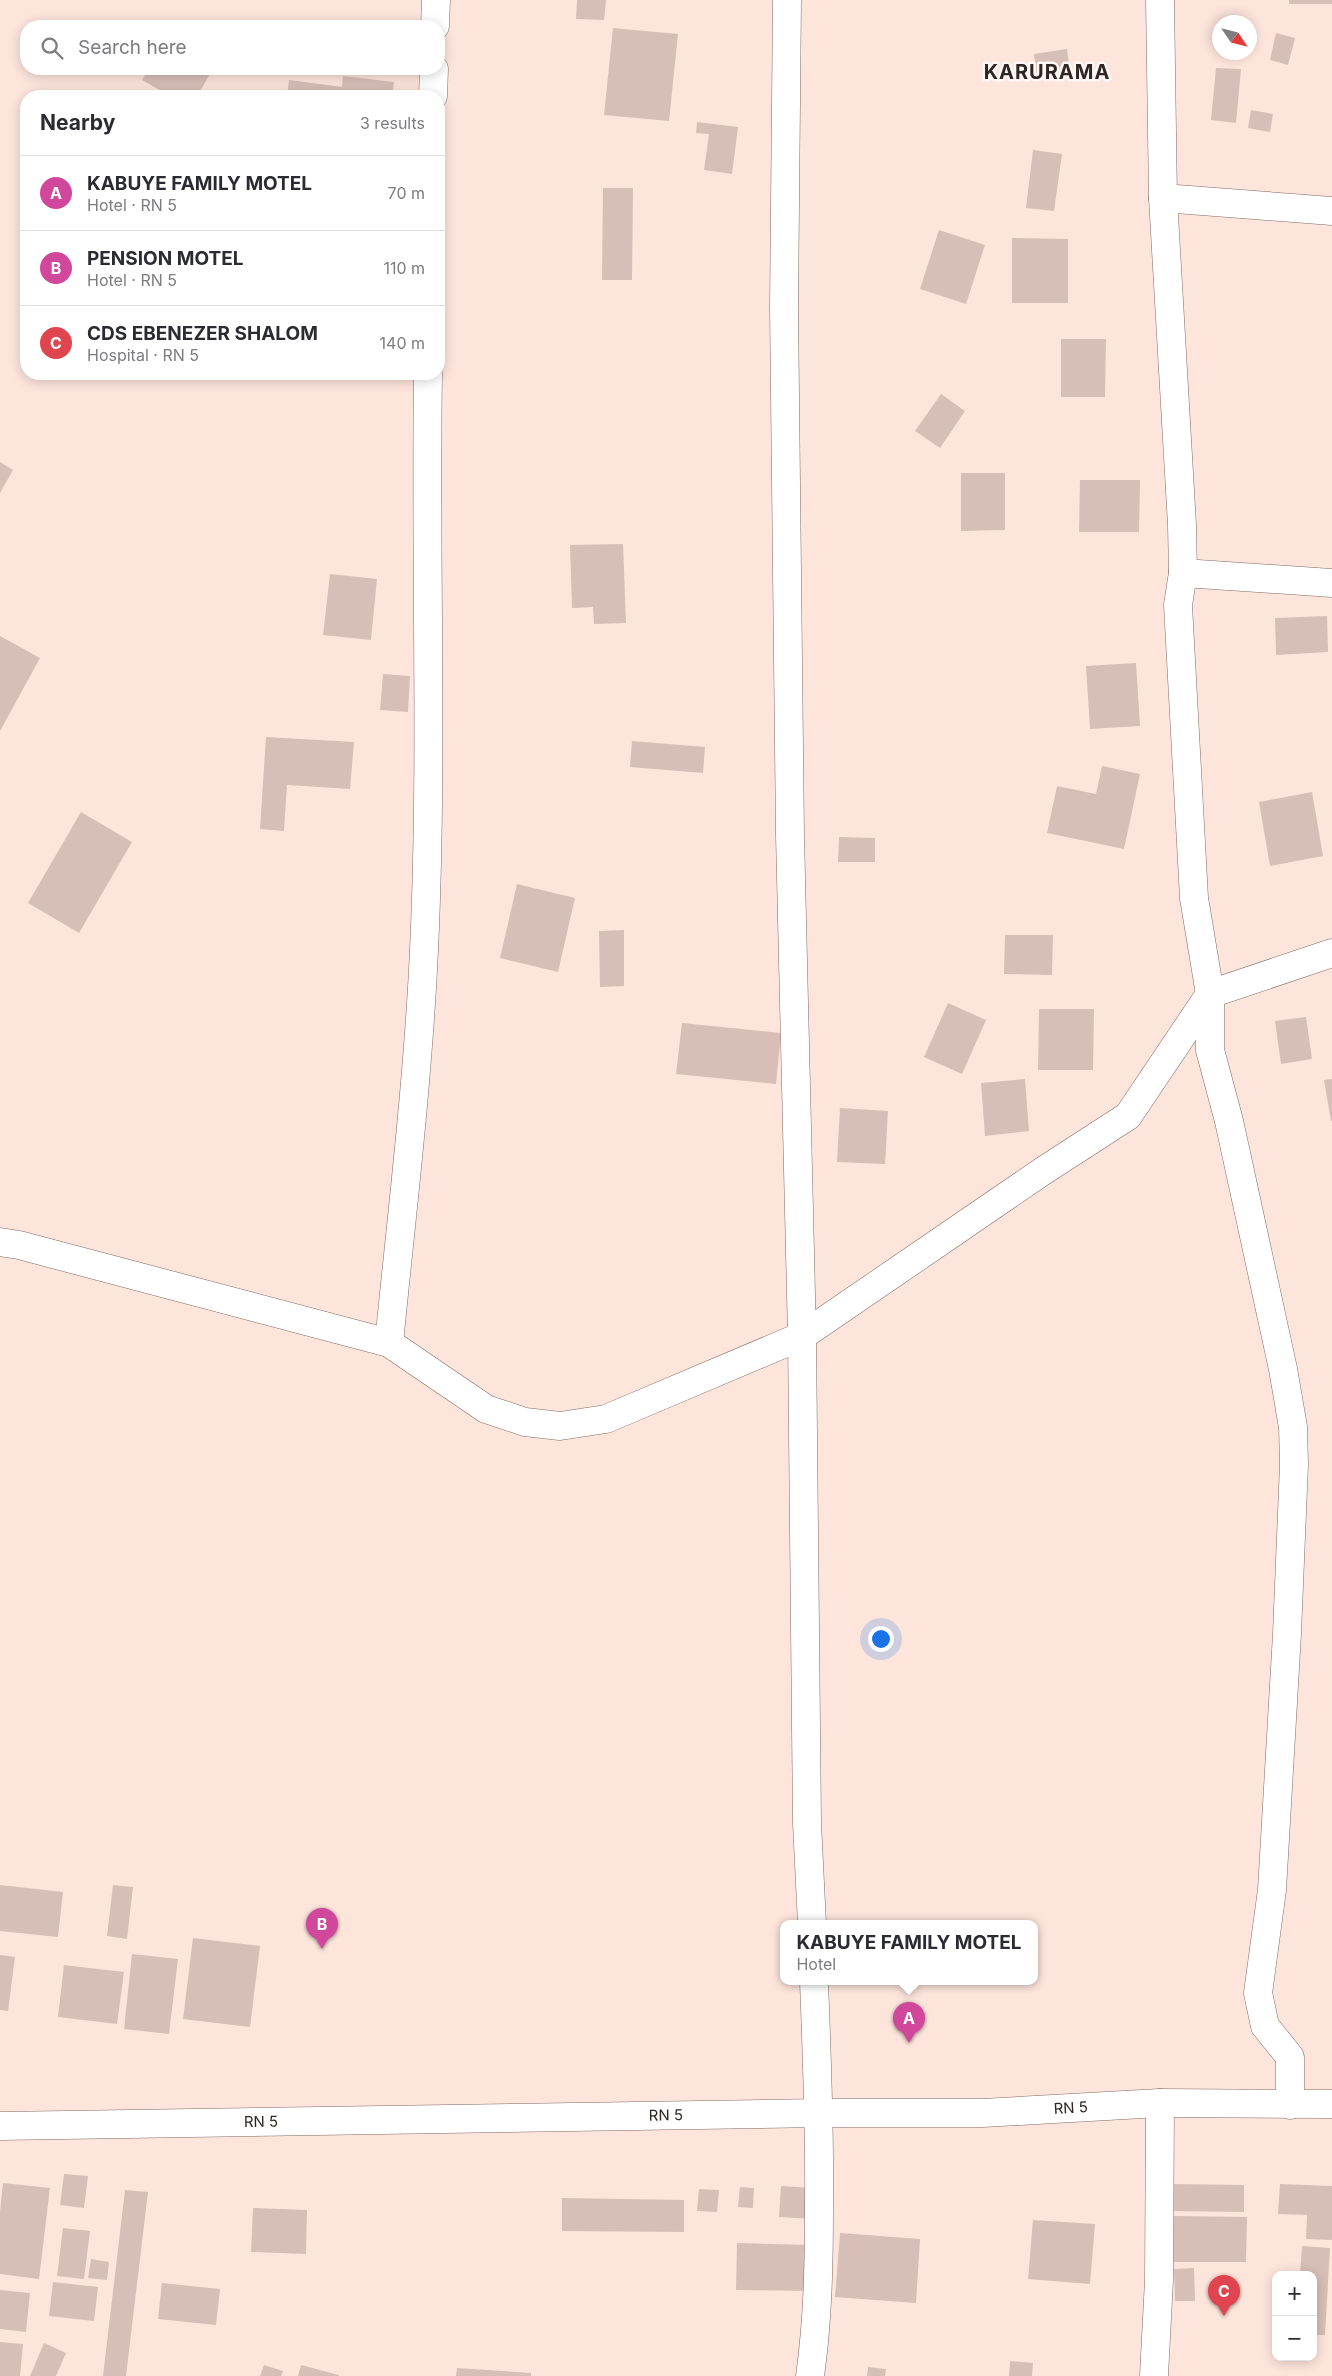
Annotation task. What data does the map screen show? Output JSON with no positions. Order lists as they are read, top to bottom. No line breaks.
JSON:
{"streets":{"street":["RN 5"]},"districts":["KARURAMA"],"north":"bottom right","page":{"search":"Search here","heading":["Nearby","3 results"],"list":[{"mark":"A","name":"KABUYE FAMILY MOTEL","note":"Hotel · RN 5","value":"70 m"},{"mark":"B","name":"PENSION MOTEL","note":"Hotel · RN 5","value":"110 m"},{"mark":"C","name":"CDS EBENEZER SHALOM","note":"Hospital · RN 5","value":"140 m"}],"pins":["B","A","C"],"popup":["KABUYE FAMILY MOTEL","Hotel"],"map_buttons":["+","−"]}}
